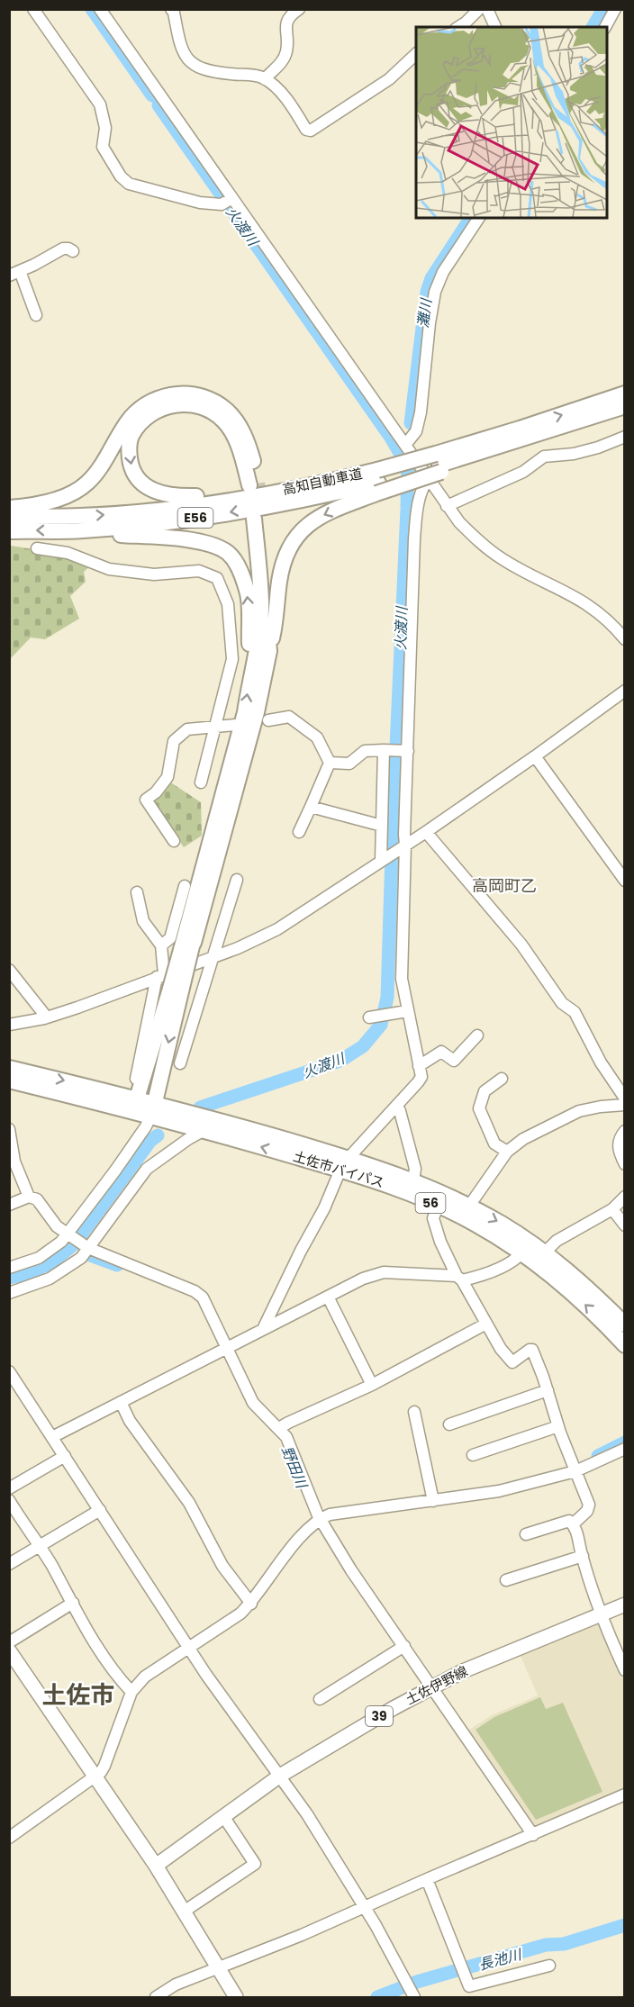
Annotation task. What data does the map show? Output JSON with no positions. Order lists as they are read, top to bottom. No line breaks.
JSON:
{"streets":{"highway":["高知自動車道","E56","土佐市バイパス","56"],"main road":["土佐伊野線","39"]},"districts":["高岡町乙","土佐市"],"water":["火渡川","灘川","野田川","長池川"]}
